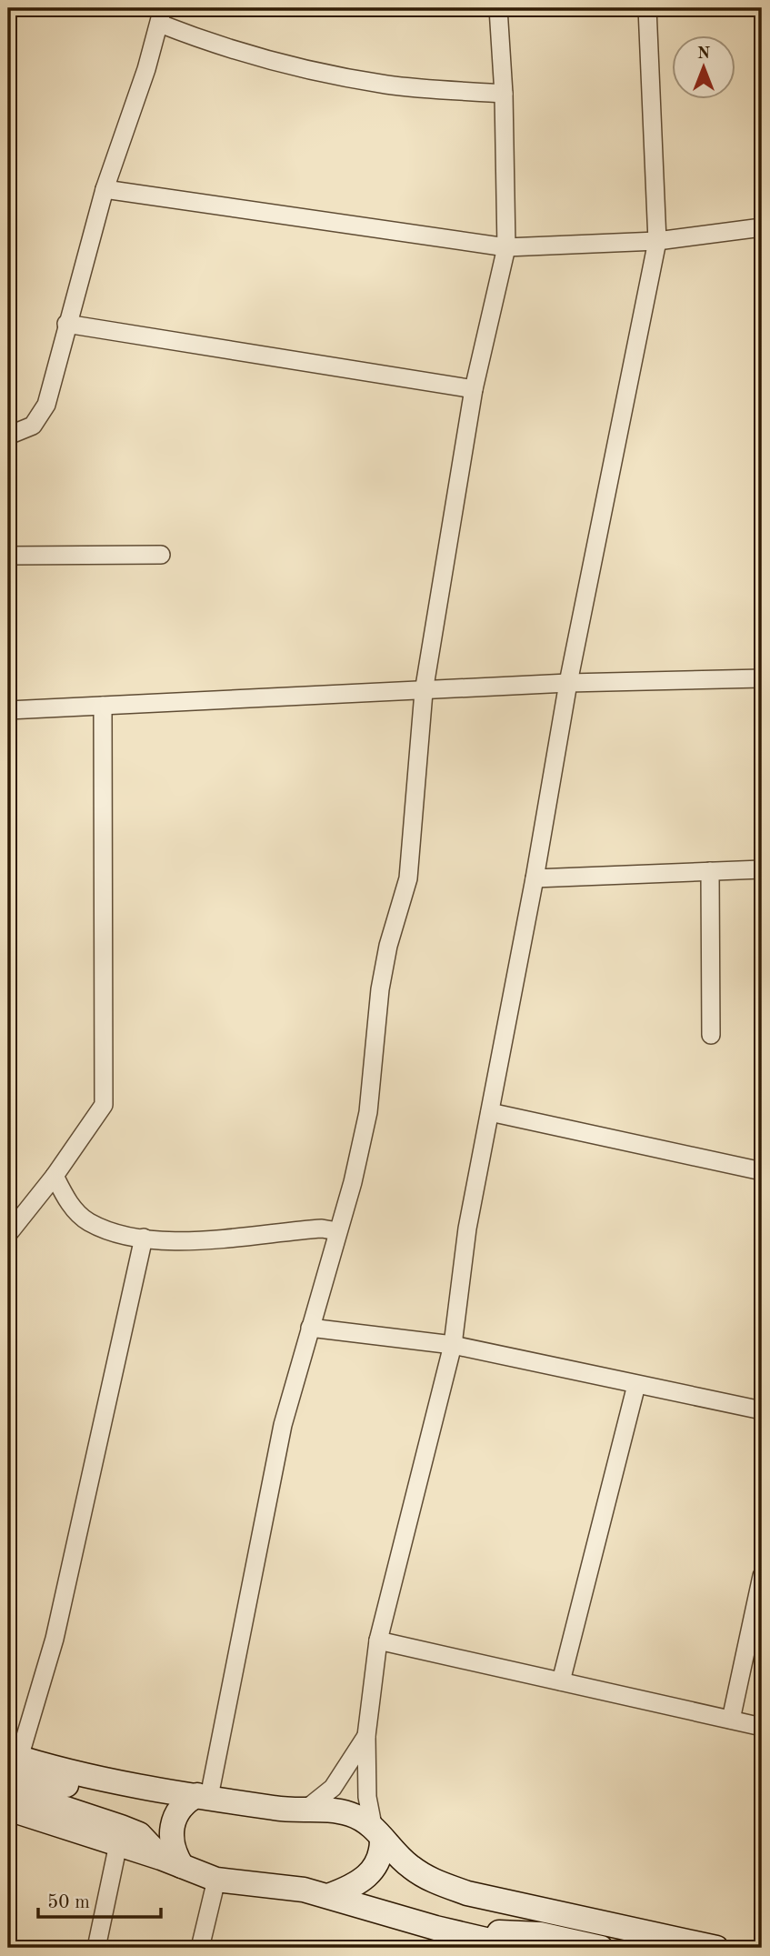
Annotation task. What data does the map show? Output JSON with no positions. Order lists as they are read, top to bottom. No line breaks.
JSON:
{"scale_bar":"50 m","north":"top"}
